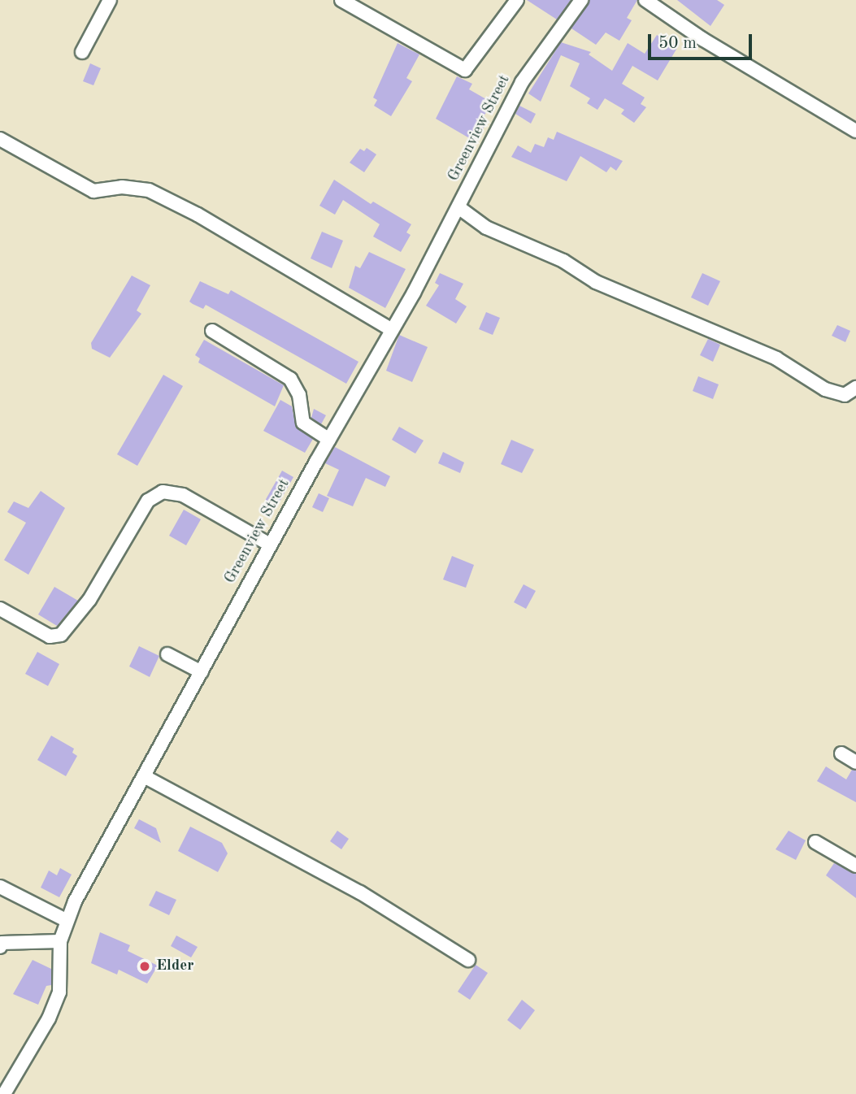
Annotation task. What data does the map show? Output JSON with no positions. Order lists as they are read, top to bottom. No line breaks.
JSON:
{"streets":{"street":["Greenview Street"]},"places":["Elder"],"scale_bar":"50 m"}
